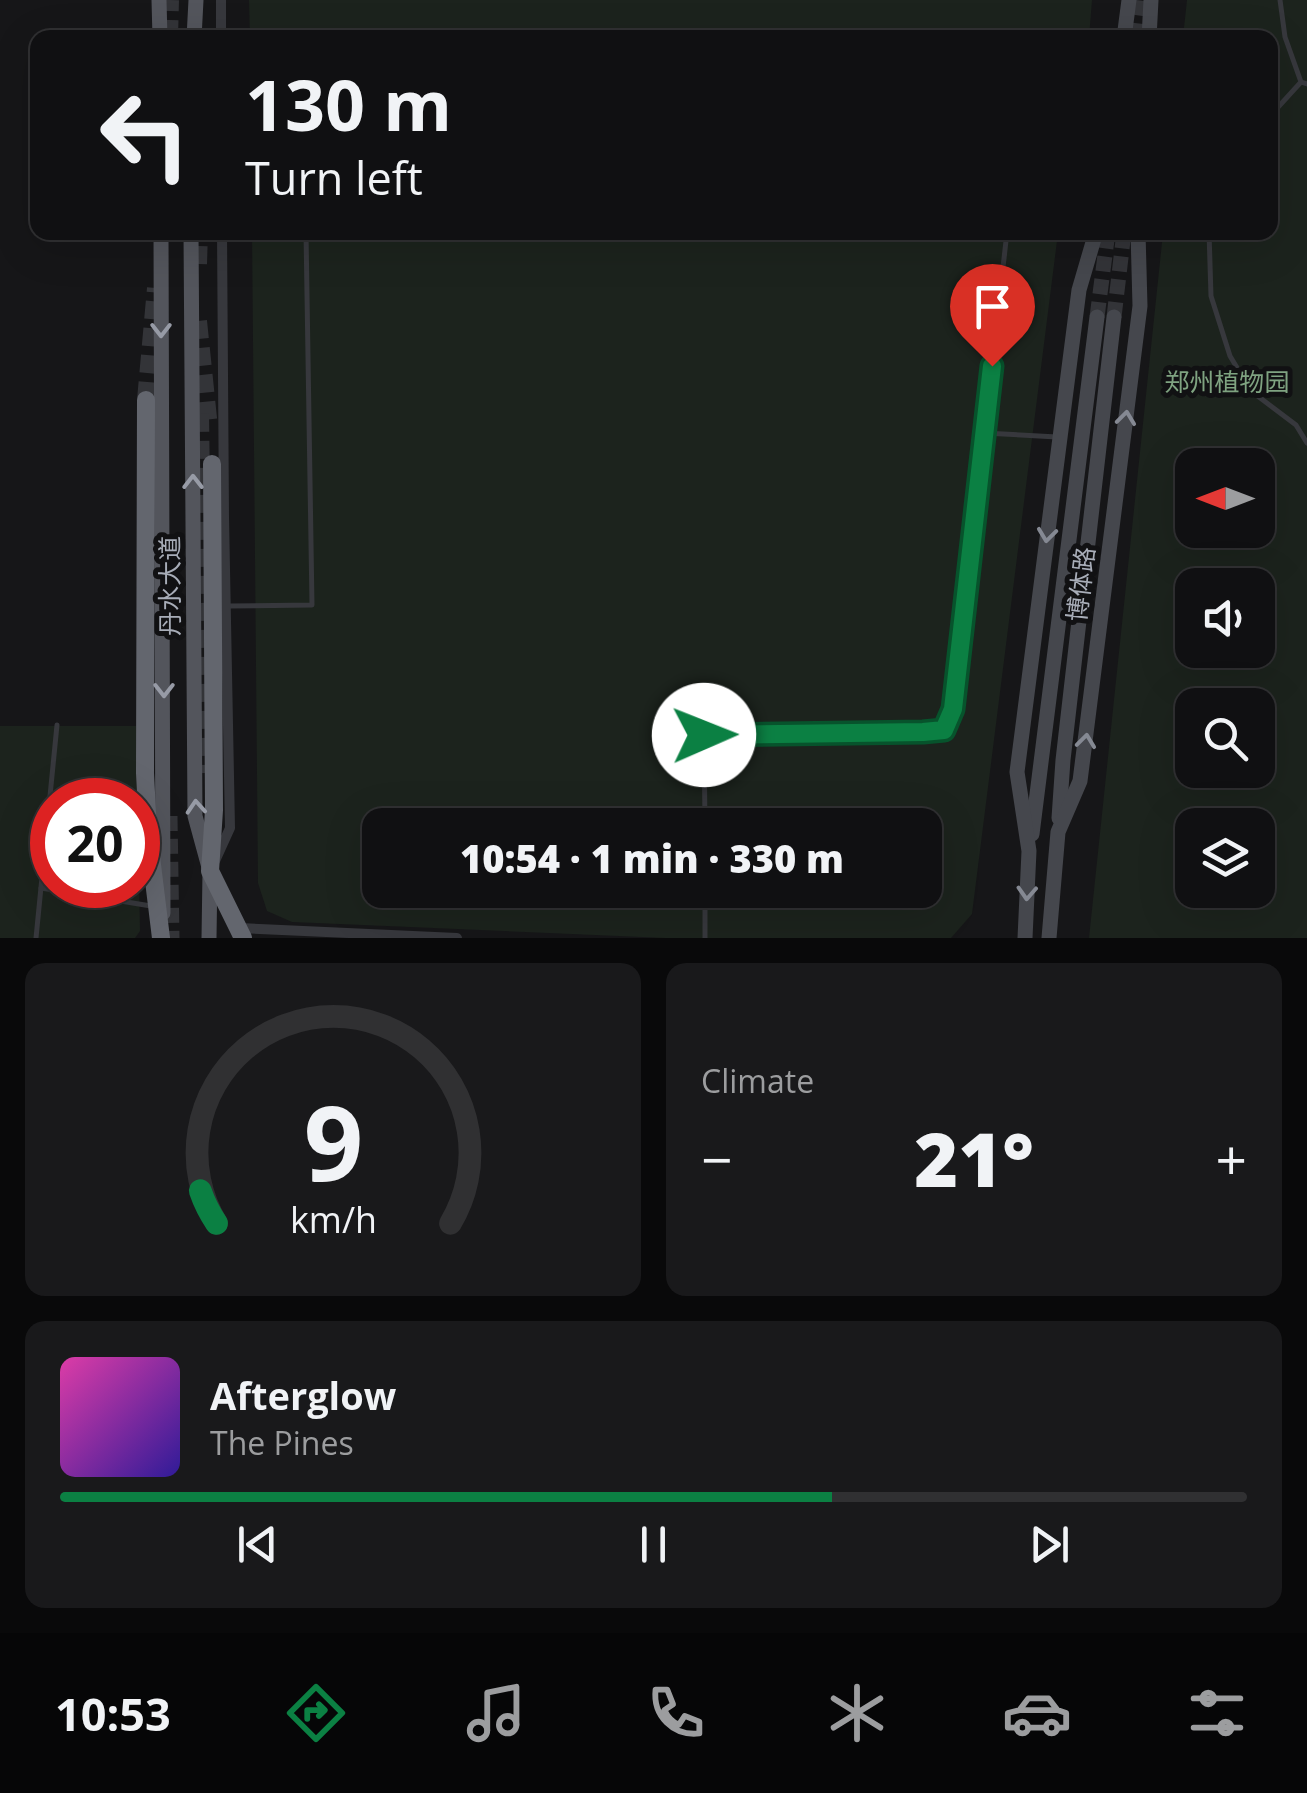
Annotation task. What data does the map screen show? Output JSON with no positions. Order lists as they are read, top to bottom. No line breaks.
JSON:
{"streets":{"main road":["丹水大道"],"street":["博体路"]},"parks":["郑州植物园"],"north":"left","page":{"turn":["130 m","Turn left"],"limit":"20","trip":"10:54 · 1 min · 330 m","tile":"Climate","heat":["−","21°","+"],"song":["Afterglow","The Pines"],"tabs":"10:53","gauge":["9","km/h"]}}
